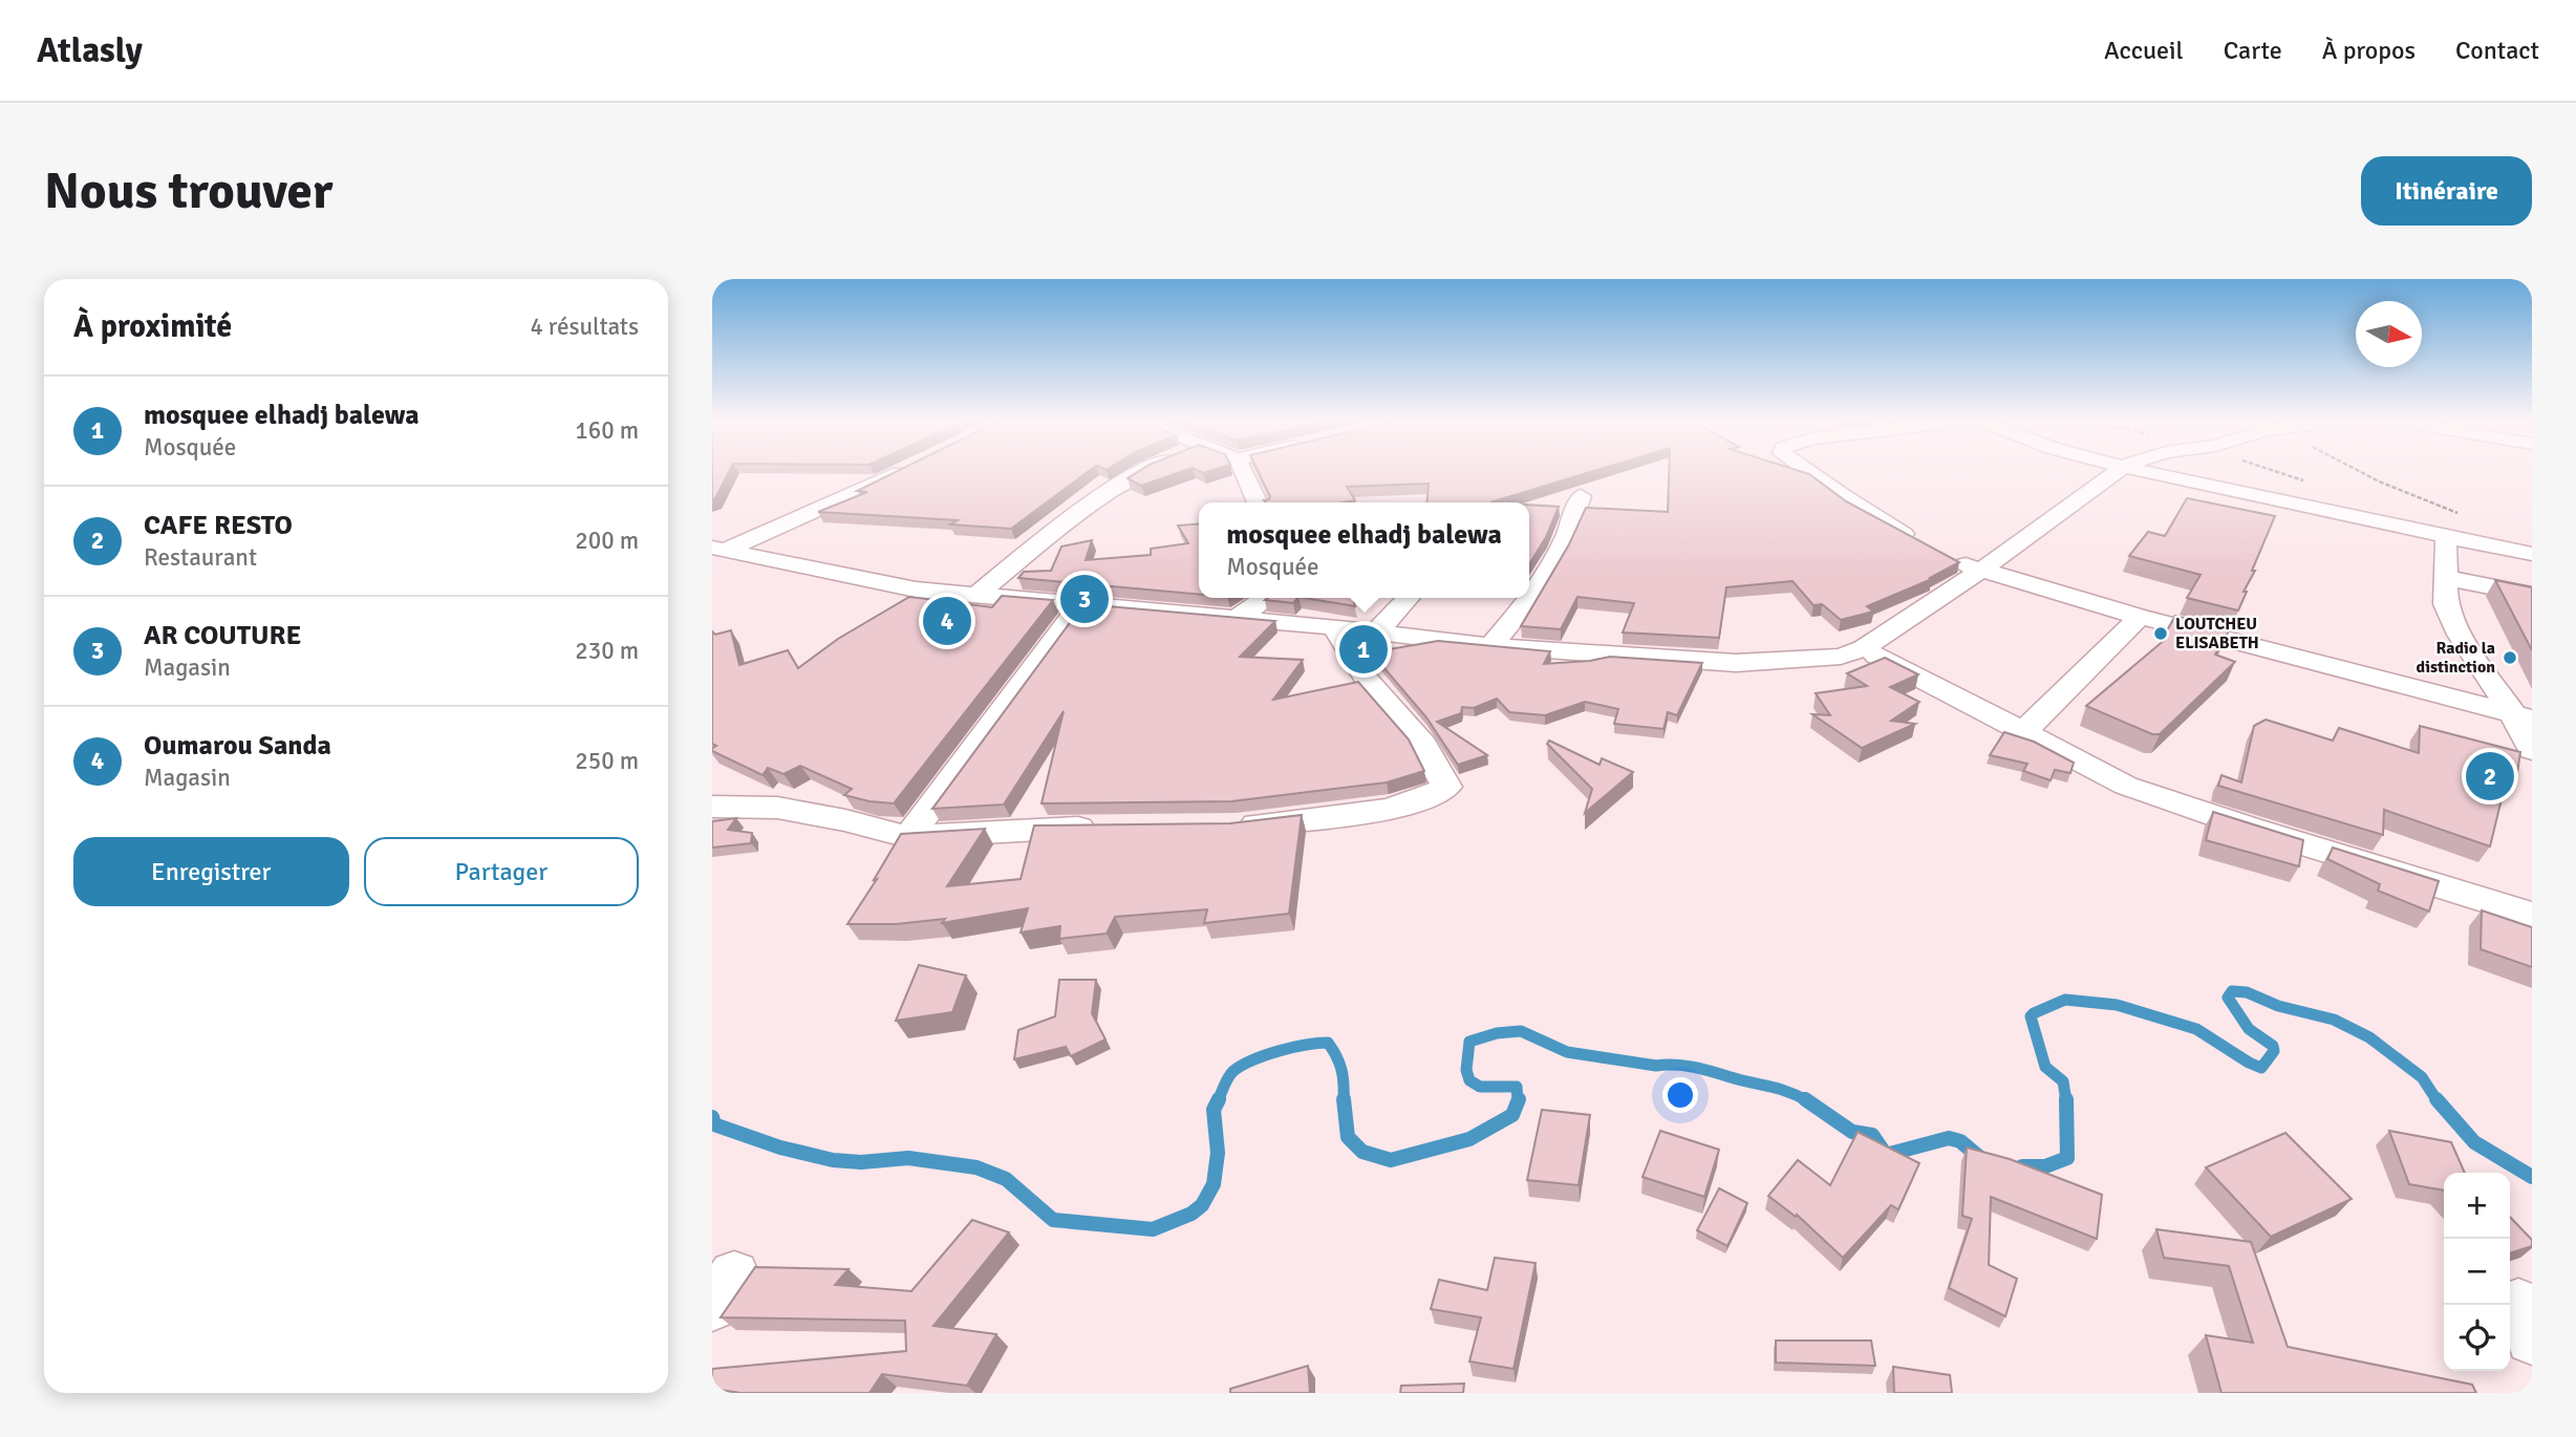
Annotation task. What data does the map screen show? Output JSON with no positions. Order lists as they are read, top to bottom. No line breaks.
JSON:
{"places":["LOUTCHEU ELISABETH","Radio la distinction"],"north":"right","page":{"header":"Atlasly","nav":["Accueil","Carte","À propos","Contact"],"buttons":["Itinéraire",["Enregistrer","Partager"]],"title":"Nous trouver","heading":["À proximité","4 résultats"],"list":[{"mark":"1","name":"mosquee elhadj balewa","note":"Mosquée","value":"160 m"},{"mark":"2","name":"CAFE RESTO","note":"Restaurant","value":"200 m"},{"mark":"3","name":"AR COUTURE","note":"Magasin","value":"230 m"},{"mark":"4","name":"Oumarou Sanda","note":"Magasin","value":"250 m"}],"popup":["mosquee elhadj balewa","Mosquée"],"pins":["3","4","1","2"],"map_buttons":["+","−"]}}
